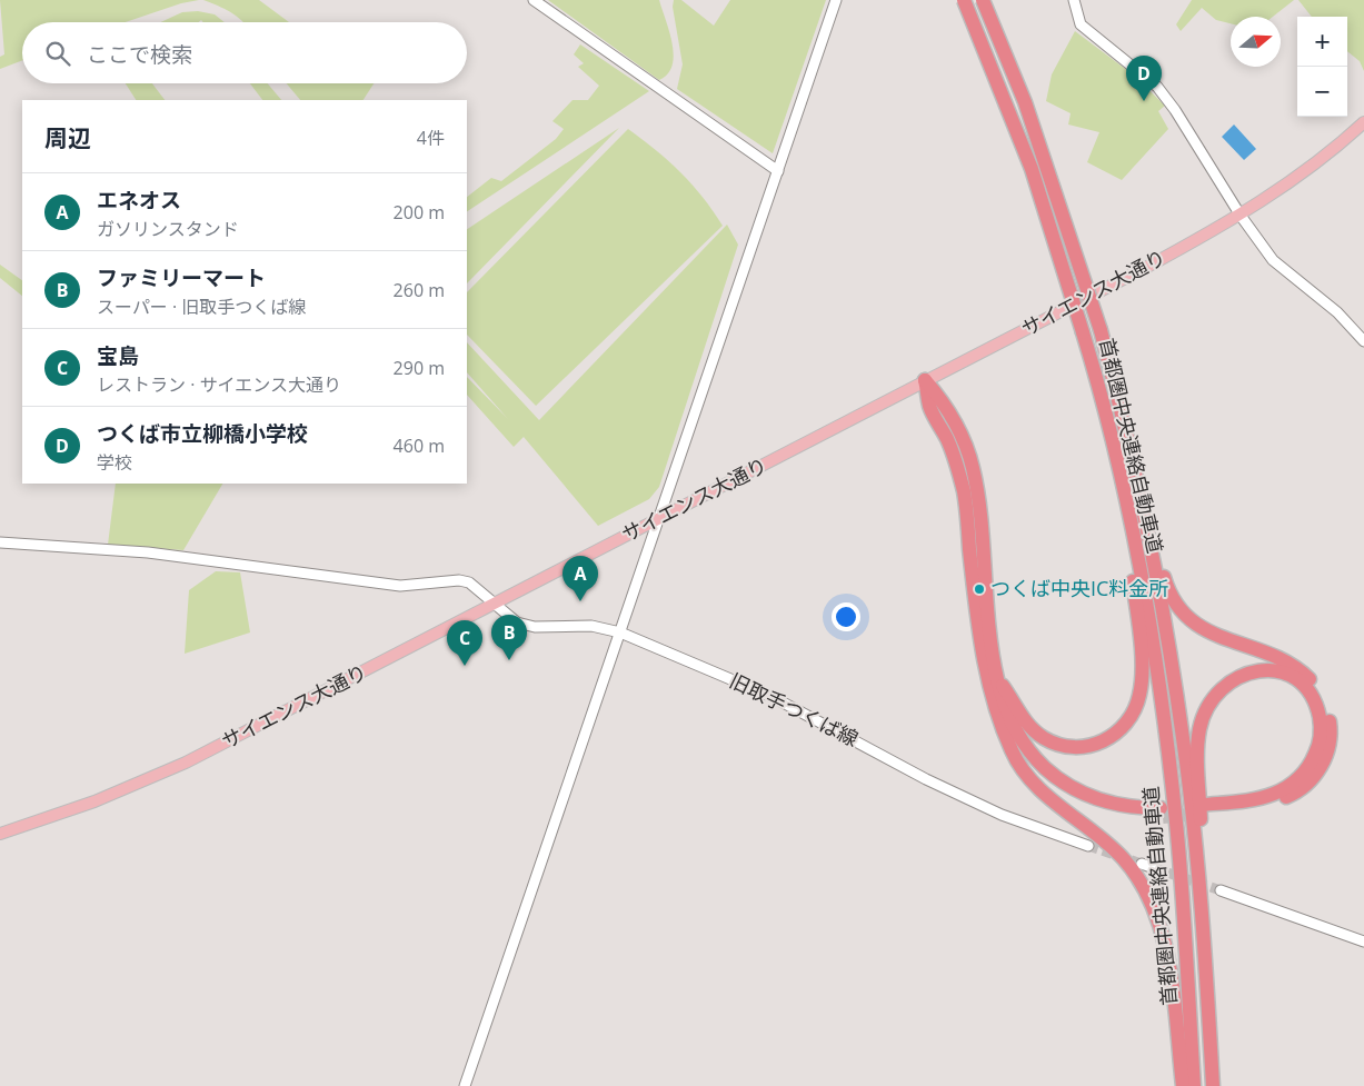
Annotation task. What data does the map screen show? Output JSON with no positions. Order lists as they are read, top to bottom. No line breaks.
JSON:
{"streets":{"highway":["首都圏中央連絡自動車道"],"main road":["サイエンス大通り"],"street":["旧取手つくば線"]},"crossings":[["サイエンス大通り","旧取手つくば線"]],"places":["つくば中央IC料金所"],"north":"right","page":{"map_buttons":["+","−"],"search":"ここで検索","pins":["D","A","B","C"],"heading":["周辺","4件"],"list":[{"mark":"A","name":"エネオス","note":"ガソリンスタンド","value":"200 m"},{"mark":"B","name":"ファミリーマート","note":"スーパー · 旧取手つくば線","value":"260 m"},{"mark":"C","name":"宝島","note":"レストラン · サイエンス大通り","value":"290 m"},{"mark":"D","name":"つくば市立柳橋小学校","note":"学校","value":"460 m"}]}}
